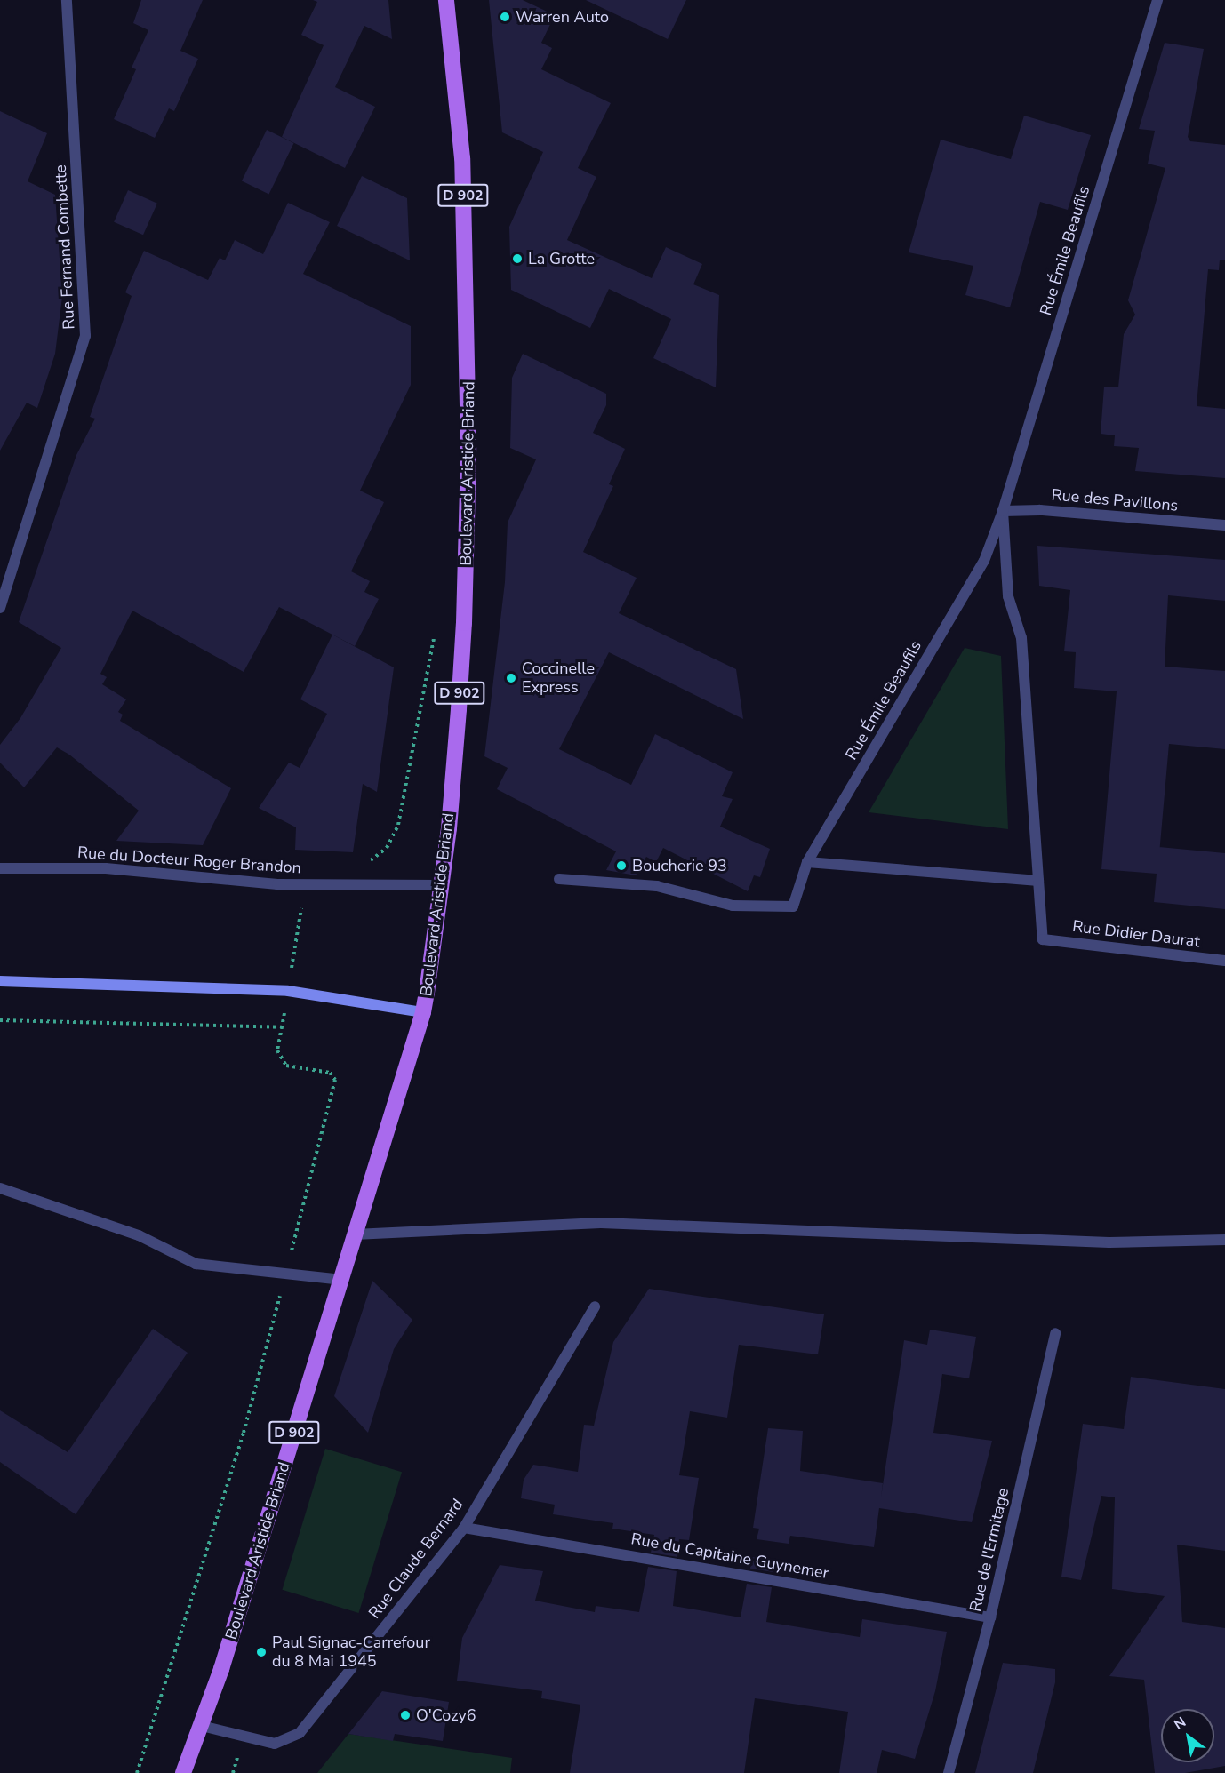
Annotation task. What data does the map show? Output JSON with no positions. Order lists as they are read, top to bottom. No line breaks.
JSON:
{"streets":{"main road":["D 902","Boulevard Aristide Briand"],"street":["Rue Fernand Combette","Rue Émile Beaufils","Rue des Pavillons","Rue du Docteur Roger Brandon","Rue Didier Daurat","Rue de l'Ermitage","Rue du Capitaine Guynemer","Rue Claude Bernard"]},"crossings":[["Rue Émile Beaufils","Rue des Pavillons"],["Rue Émile Beaufils","Rue Didier Daurat"],["Boulevard Aristide Briand","Rue du Docteur Roger Brandon"],["Boulevard Aristide Briand","Rue Claude Bernard"],["Rue de l'Ermitage","Rue du Capitaine Guynemer"],["Rue du Capitaine Guynemer","Rue Claude Bernard"]],"places":["Warren Auto","La Grotte","Coccinelle Express","Boucherie 93","Paul Signac-Carrefour du 8 Mai 1945","O'Cozy6"],"north":"top left"}
